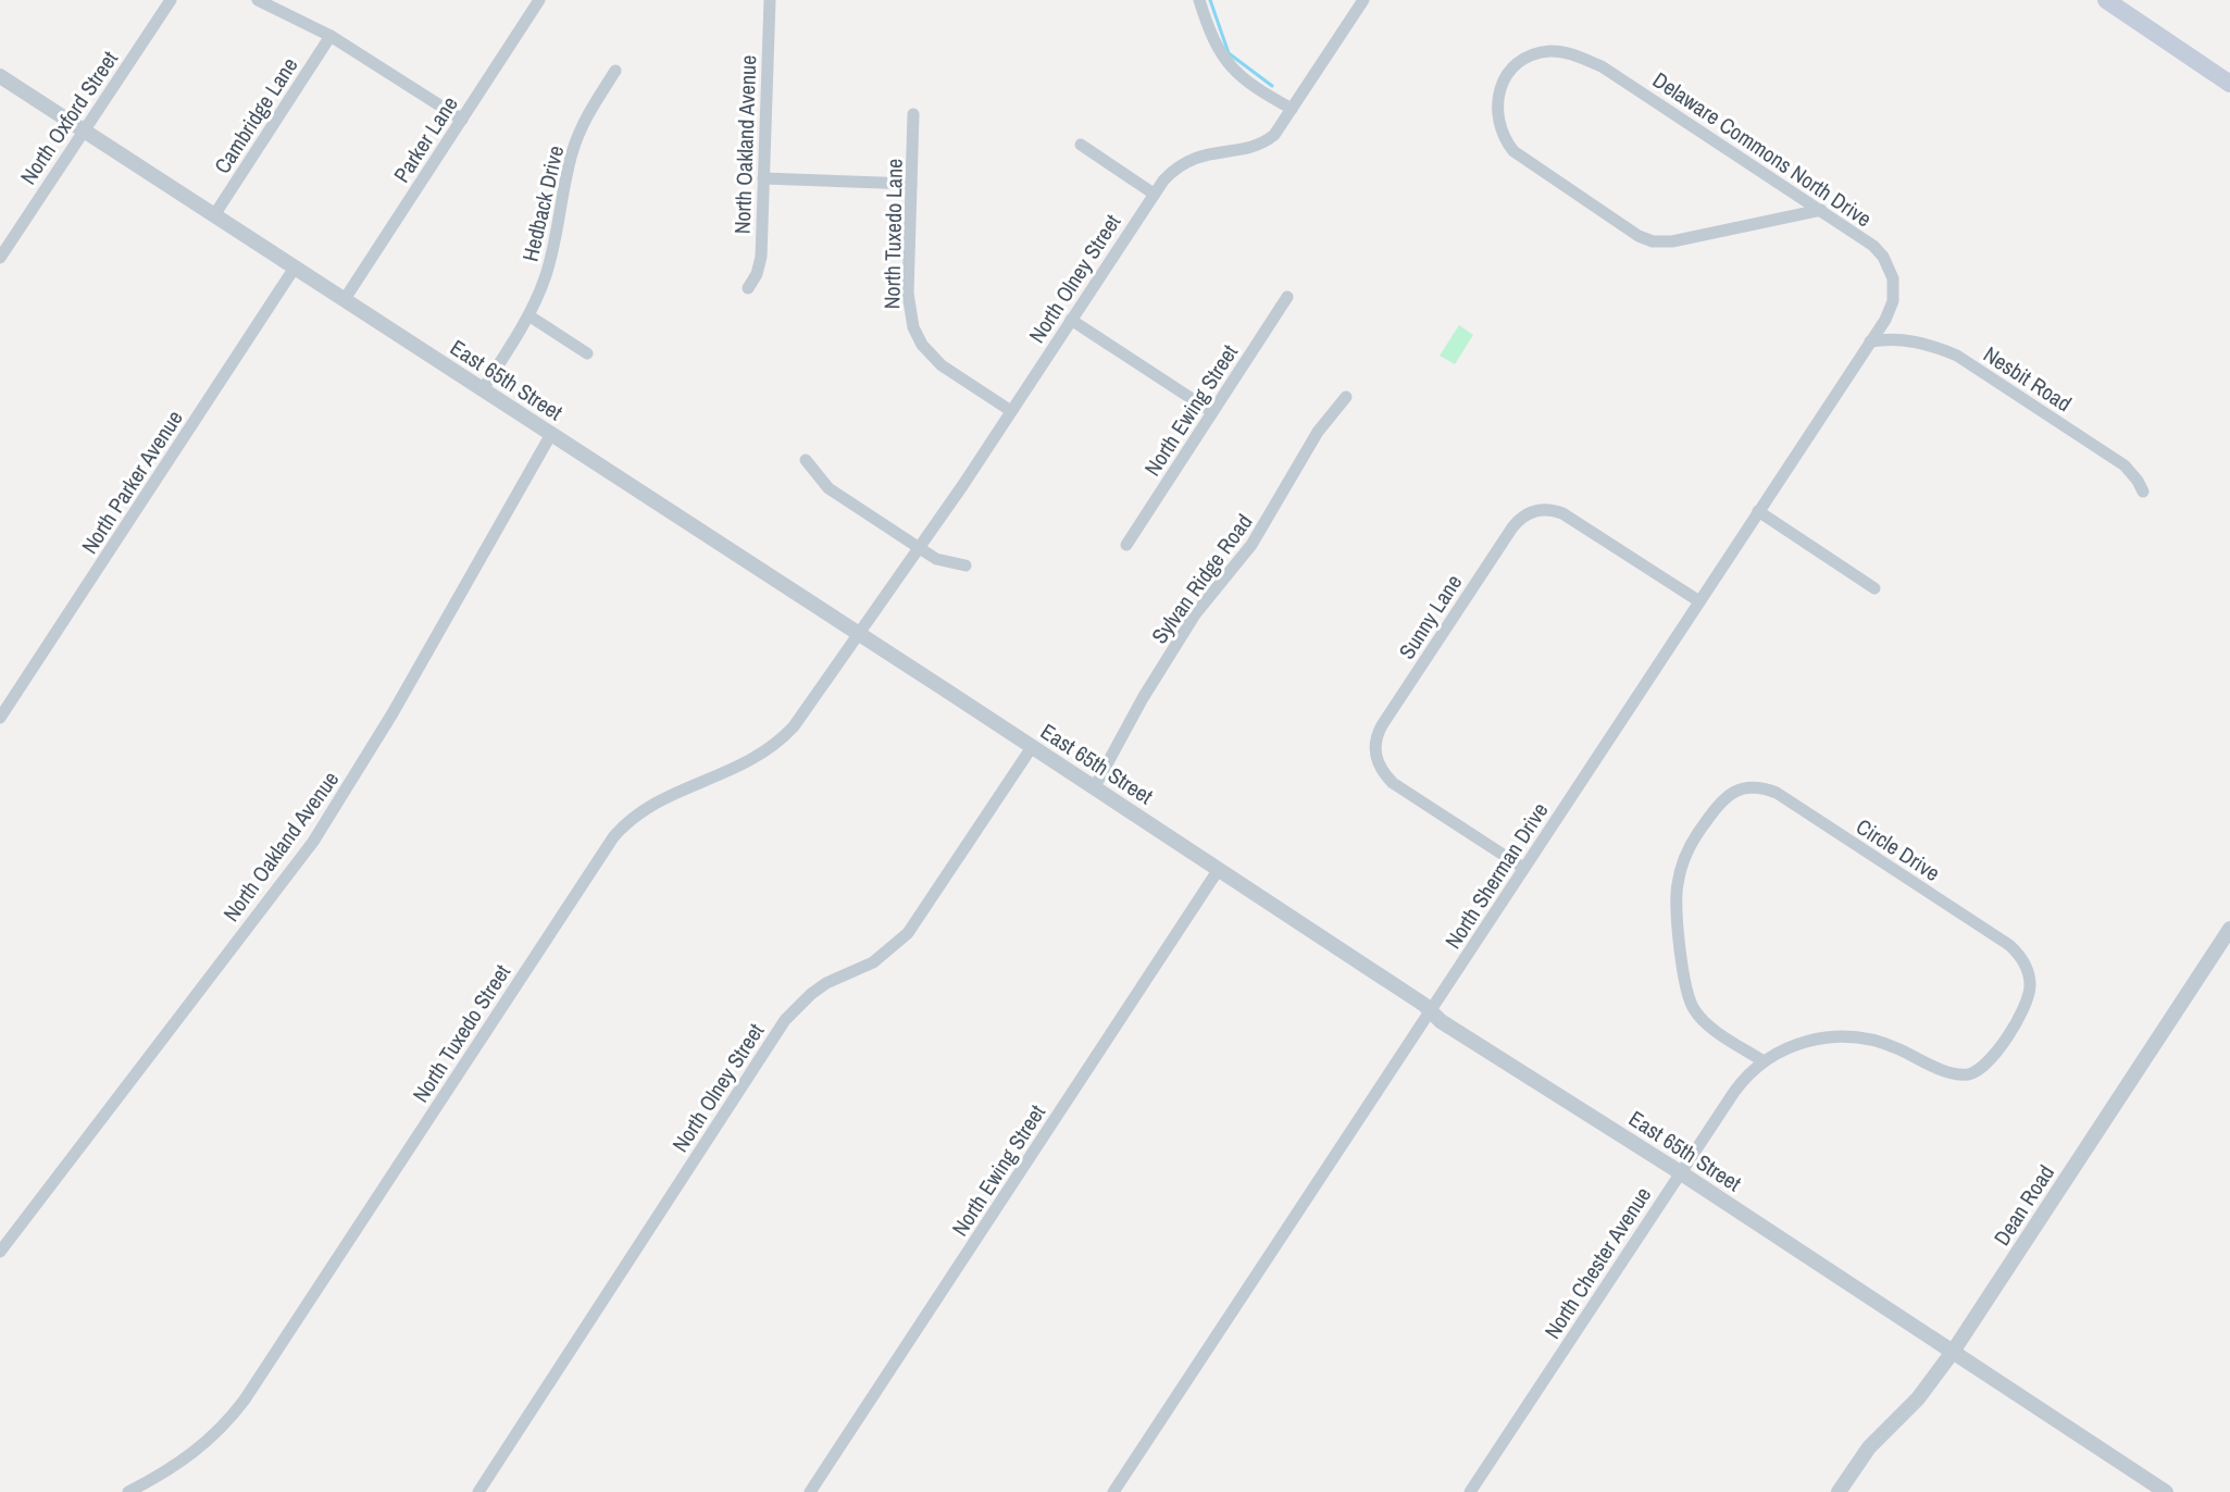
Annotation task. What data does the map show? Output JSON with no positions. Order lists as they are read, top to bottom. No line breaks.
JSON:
{"streets":{"street":["Cambridge Lane","North Oxford Street","Parker Lane","North Oakland Avenue","Delaware Commons North Drive","Hedback Drive","North Tuxedo Lane","North Olney Street","Nesbit Road","East 65th Street","North Ewing Street","North Parker Avenue","Sylvan Ridge Road","Sunny Lane","Circle Drive","North Sherman Drive","North Tuxedo Street","Dean Road","North Chester Avenue"]},"crossings":[["Cambridge Lane","East 65th Street"],["North Oxford Street","East 65th Street"],["Parker Lane","East 65th Street"],["North Oakland Avenue","East 65th Street"],["Delaware Commons North Drive","North Sherman Drive"],["Hedback Drive","East 65th Street"],["North Tuxedo Lane","North Olney Street"],["North Olney Street","East 65th Street"],["North Olney Street","North Tuxedo Street"],["Nesbit Road","North Sherman Drive"],["East 65th Street","North Ewing Street"],["East 65th Street","North Parker Avenue"],["East 65th Street","Sylvan Ridge Road"],["East 65th Street","North Sherman Drive"],["East 65th Street","North Tuxedo Street"],["East 65th Street","Dean Road"],["East 65th Street","North Chester Avenue"],["Sunny Lane","North Sherman Drive"],["Circle Drive","North Chester Avenue"]]}
